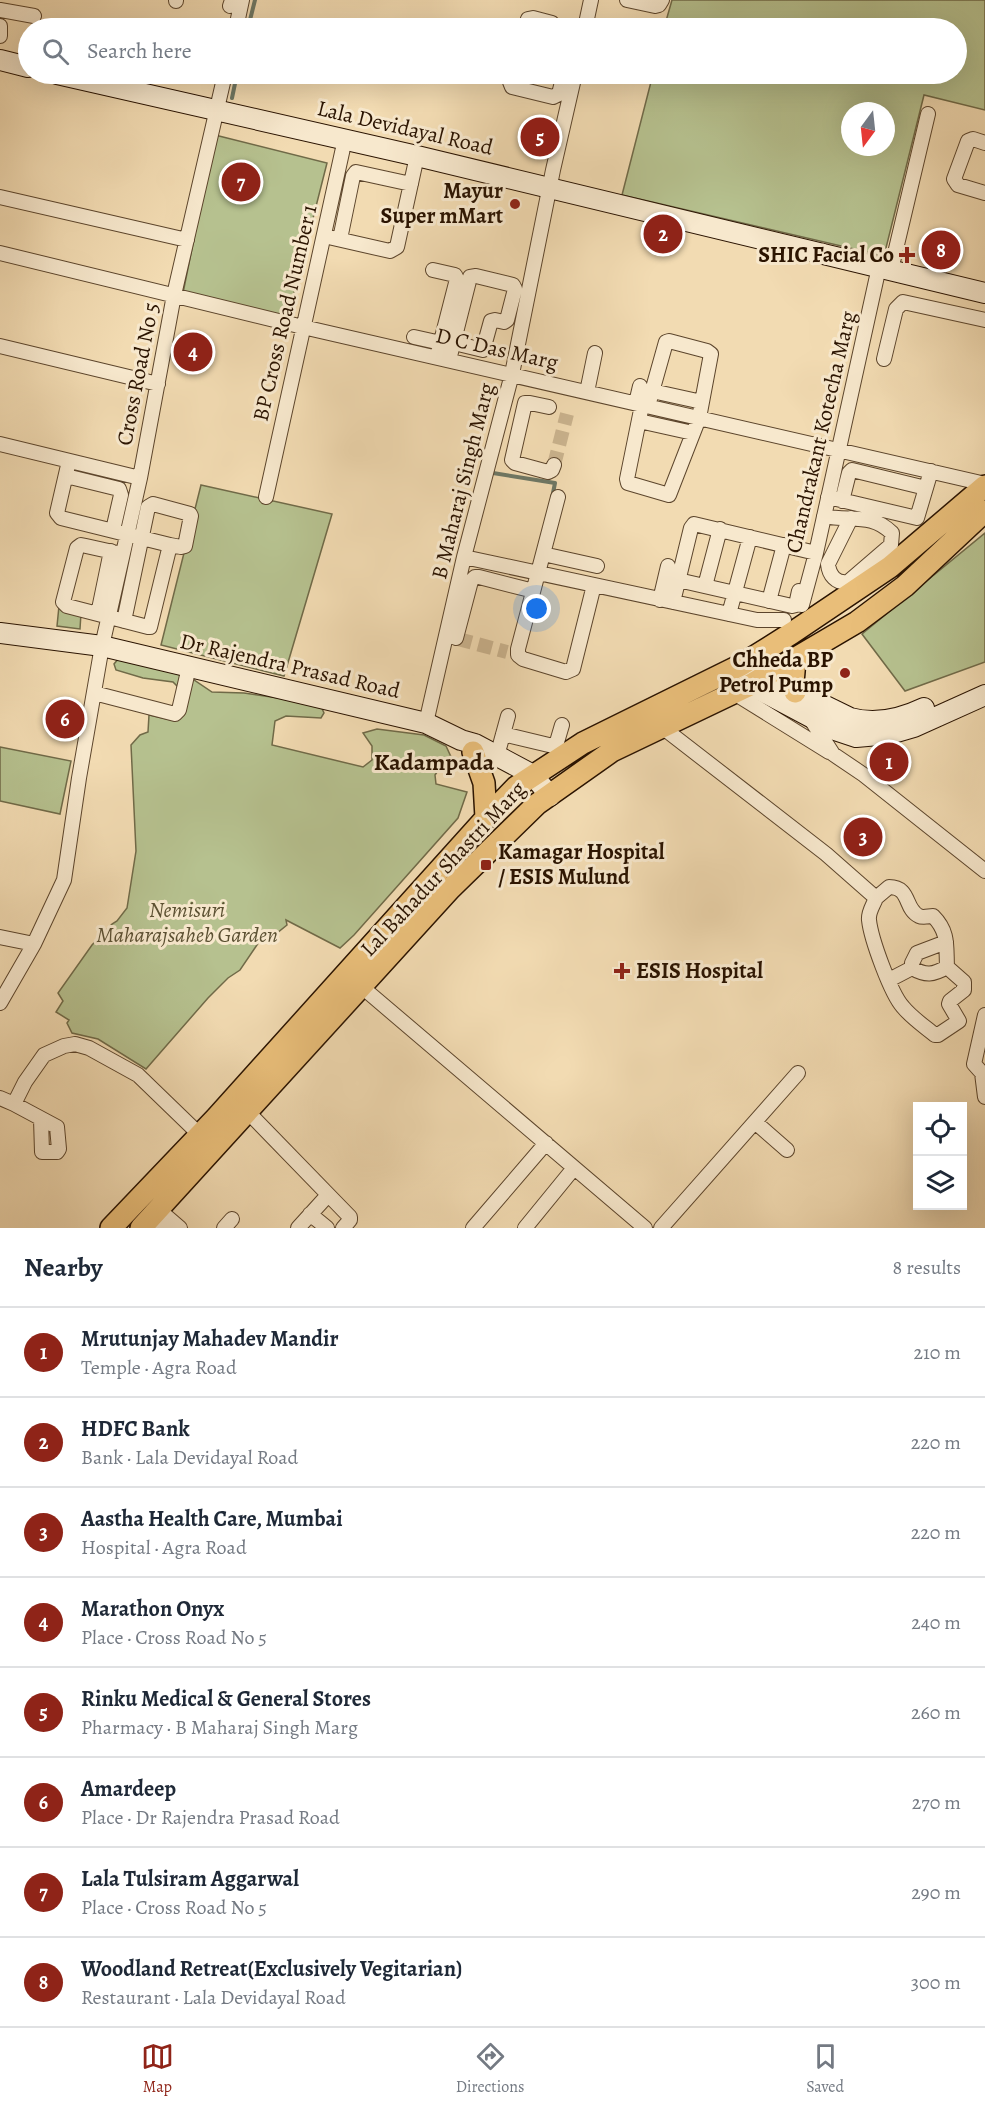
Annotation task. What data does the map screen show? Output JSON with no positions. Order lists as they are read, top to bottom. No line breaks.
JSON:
{"streets":{"main road":["Lal Bahadur Shastri Marg"],"street":["Lala Devidayal Road","BP Cross Road Number 1","D C Das Marg","Cross Road No 5","Chandrakant Kotecha Marg","B Maharaj Singh Marg","Dr Rajendra Prasad Road"]},"crossings":[["Lala Devidayal Road","BP Cross Road Number 1"],["Lala Devidayal Road","Cross Road No 5"],["Lala Devidayal Road","Chandrakant Kotecha Marg"],["Lala Devidayal Road","B Maharaj Singh Marg"],["BP Cross Road Number 1","D C Das Marg"],["D C Das Marg","Cross Road No 5"],["D C Das Marg","Chandrakant Kotecha Marg"],["D C Das Marg","B Maharaj Singh Marg"],["D C Das Marg","Lal Bahadur Shastri Marg"],["Cross Road No 5","Dr Rajendra Prasad Road"],["B Maharaj Singh Marg","Dr Rajendra Prasad Road"],["Dr Rajendra Prasad Road","Lal Bahadur Shastri Marg"]],"districts":["Kadampada"],"parks":["Nemisuri Maharajsaheb Garden"],"places":{"other":["Mayur Super mMart","Chheda BP Petrol Pump"],"health":["SHIC Facial Co","ESIS Hospital"],"transit":["Kamagar Hospital / ESIS Mulund"]},"north":"bottom","page":{"search":"Search here","pins":["5","7","2","8","4","6","1","3"],"heading":["Nearby","8 results"],"list":[{"mark":"1","name":"Mrutunjay Mahadev Mandir","note":"Temple · Agra Road","value":"210 m"},{"mark":"2","name":"HDFC Bank","note":"Bank · Lala Devidayal Road","value":"220 m"},{"mark":"3","name":"Aastha Health Care, Mumbai","note":"Hospital · Agra Road","value":"220 m"},{"mark":"4","name":"Marathon Onyx","note":"Place · Cross Road No 5","value":"240 m"},{"mark":"5","name":"Rinku Medical & General Stores","note":"Pharmacy · B Maharaj Singh Marg","value":"260 m"},{"mark":"6","name":"Amardeep","note":"Place · Dr Rajendra Prasad Road","value":"270 m"},{"mark":"7","name":"Lala Tulsiram Aggarwal","note":"Place · Cross Road No 5","value":"290 m"},{"mark":"8","name":"Woodland Retreat(Exclusively Vegitarian)","note":"Restaurant · Lala Devidayal Road","value":"300 m"}],"nav":["Map","Directions","Saved"]}}
